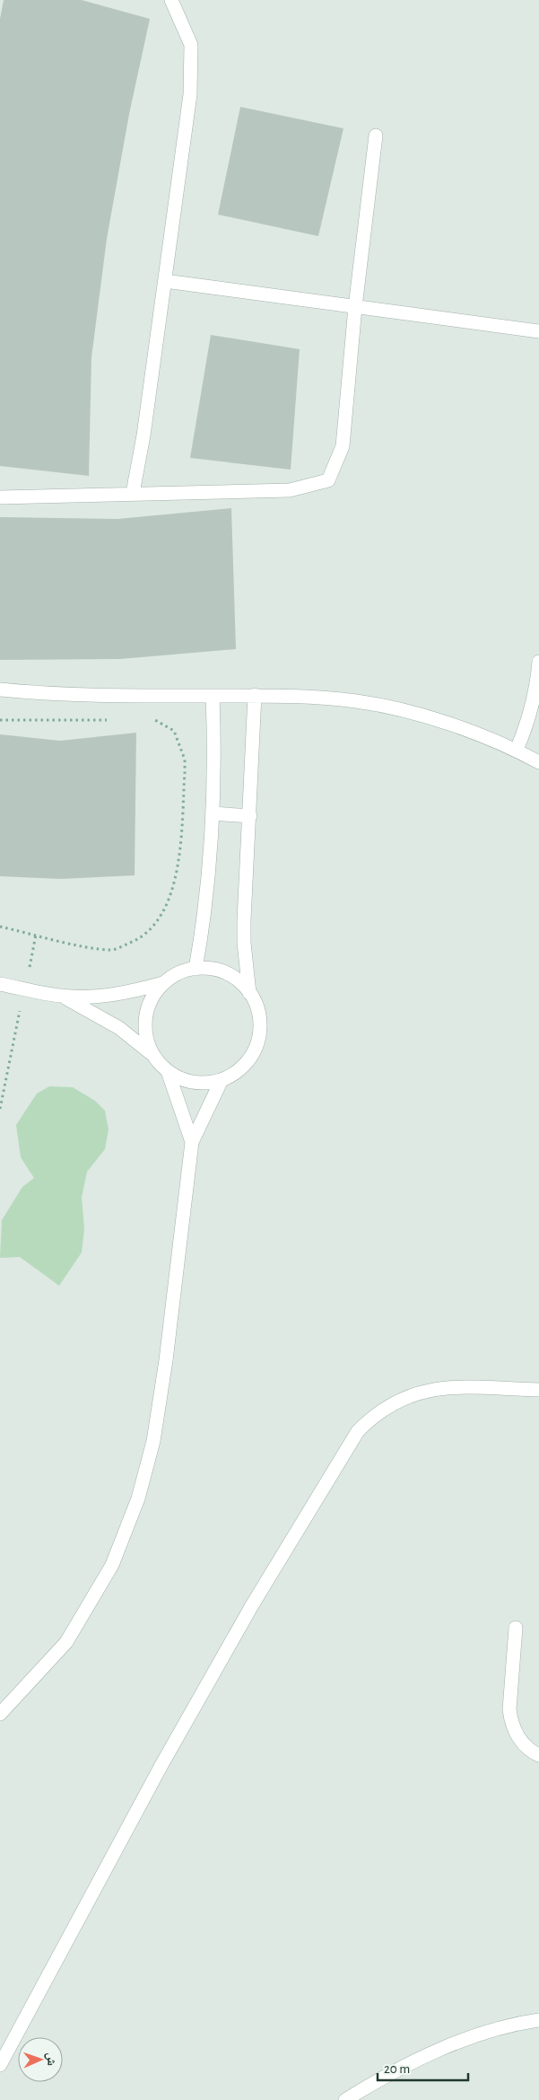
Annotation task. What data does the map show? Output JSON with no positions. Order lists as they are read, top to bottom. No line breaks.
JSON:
{"scale_bar":"20 m","north":"right"}
